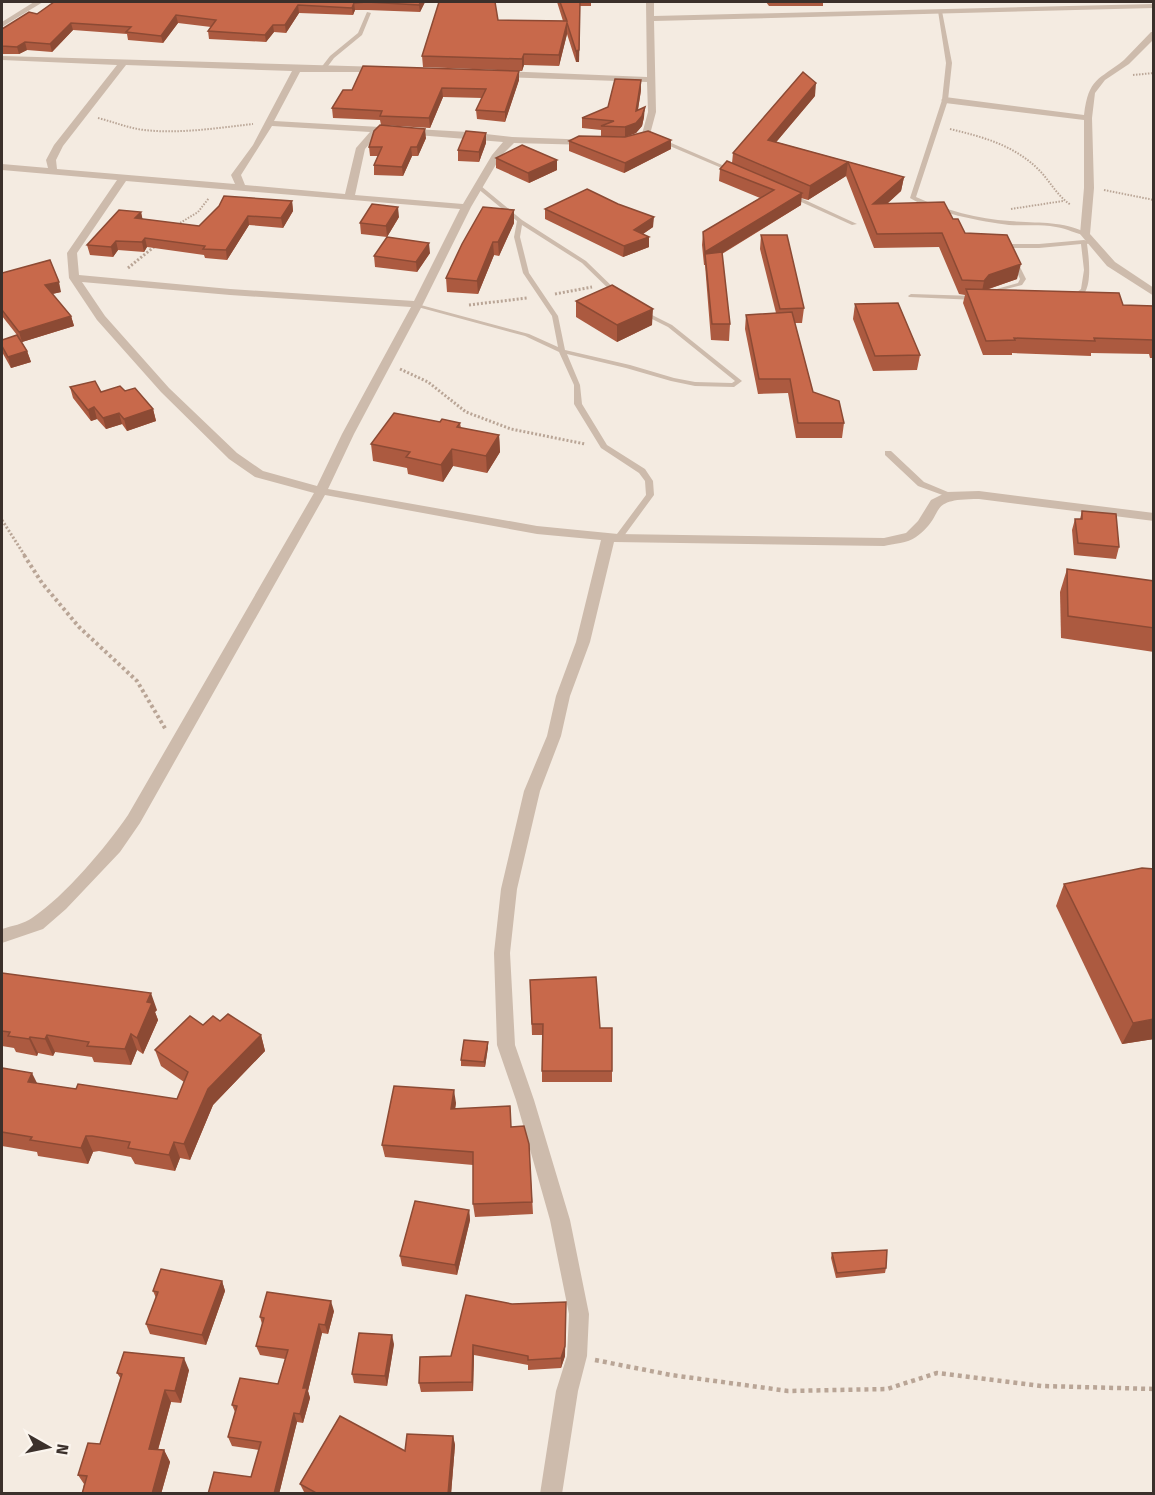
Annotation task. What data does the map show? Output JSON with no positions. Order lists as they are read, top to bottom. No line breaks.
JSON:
{"north":"right"}
